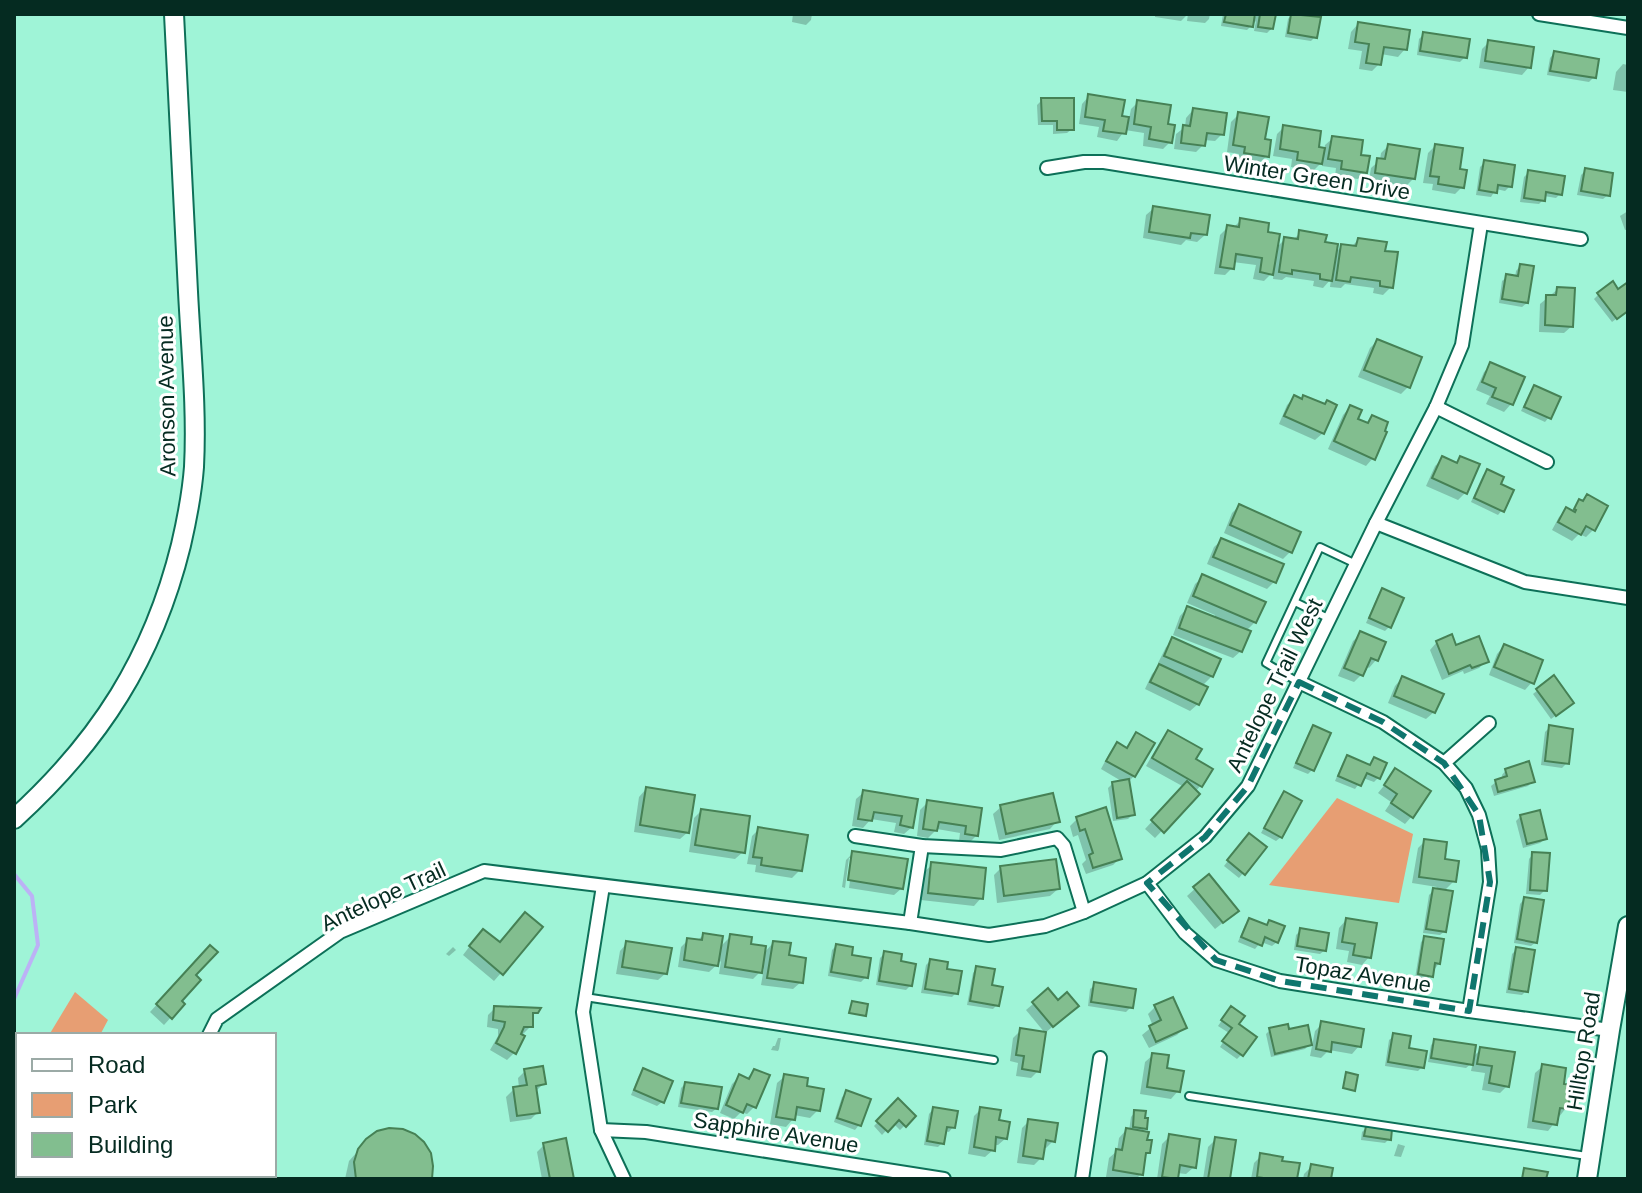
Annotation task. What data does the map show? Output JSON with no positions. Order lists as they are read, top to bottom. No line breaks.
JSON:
{"streets":{"main road":["Aronson Avenue","Hilltop Road"],"street":["Winter Green Drive","Antelope Trail West","Antelope Trail","Topaz Avenue","Sapphire Avenue"]},"crossings":[["Winter Green Drive","Antelope Trail West"],["Antelope Trail West","Antelope Trail"],["Antelope Trail West","Topaz Avenue"],["Topaz Avenue","Hilltop Road"]],"legend":["Road","Park","Building"]}
